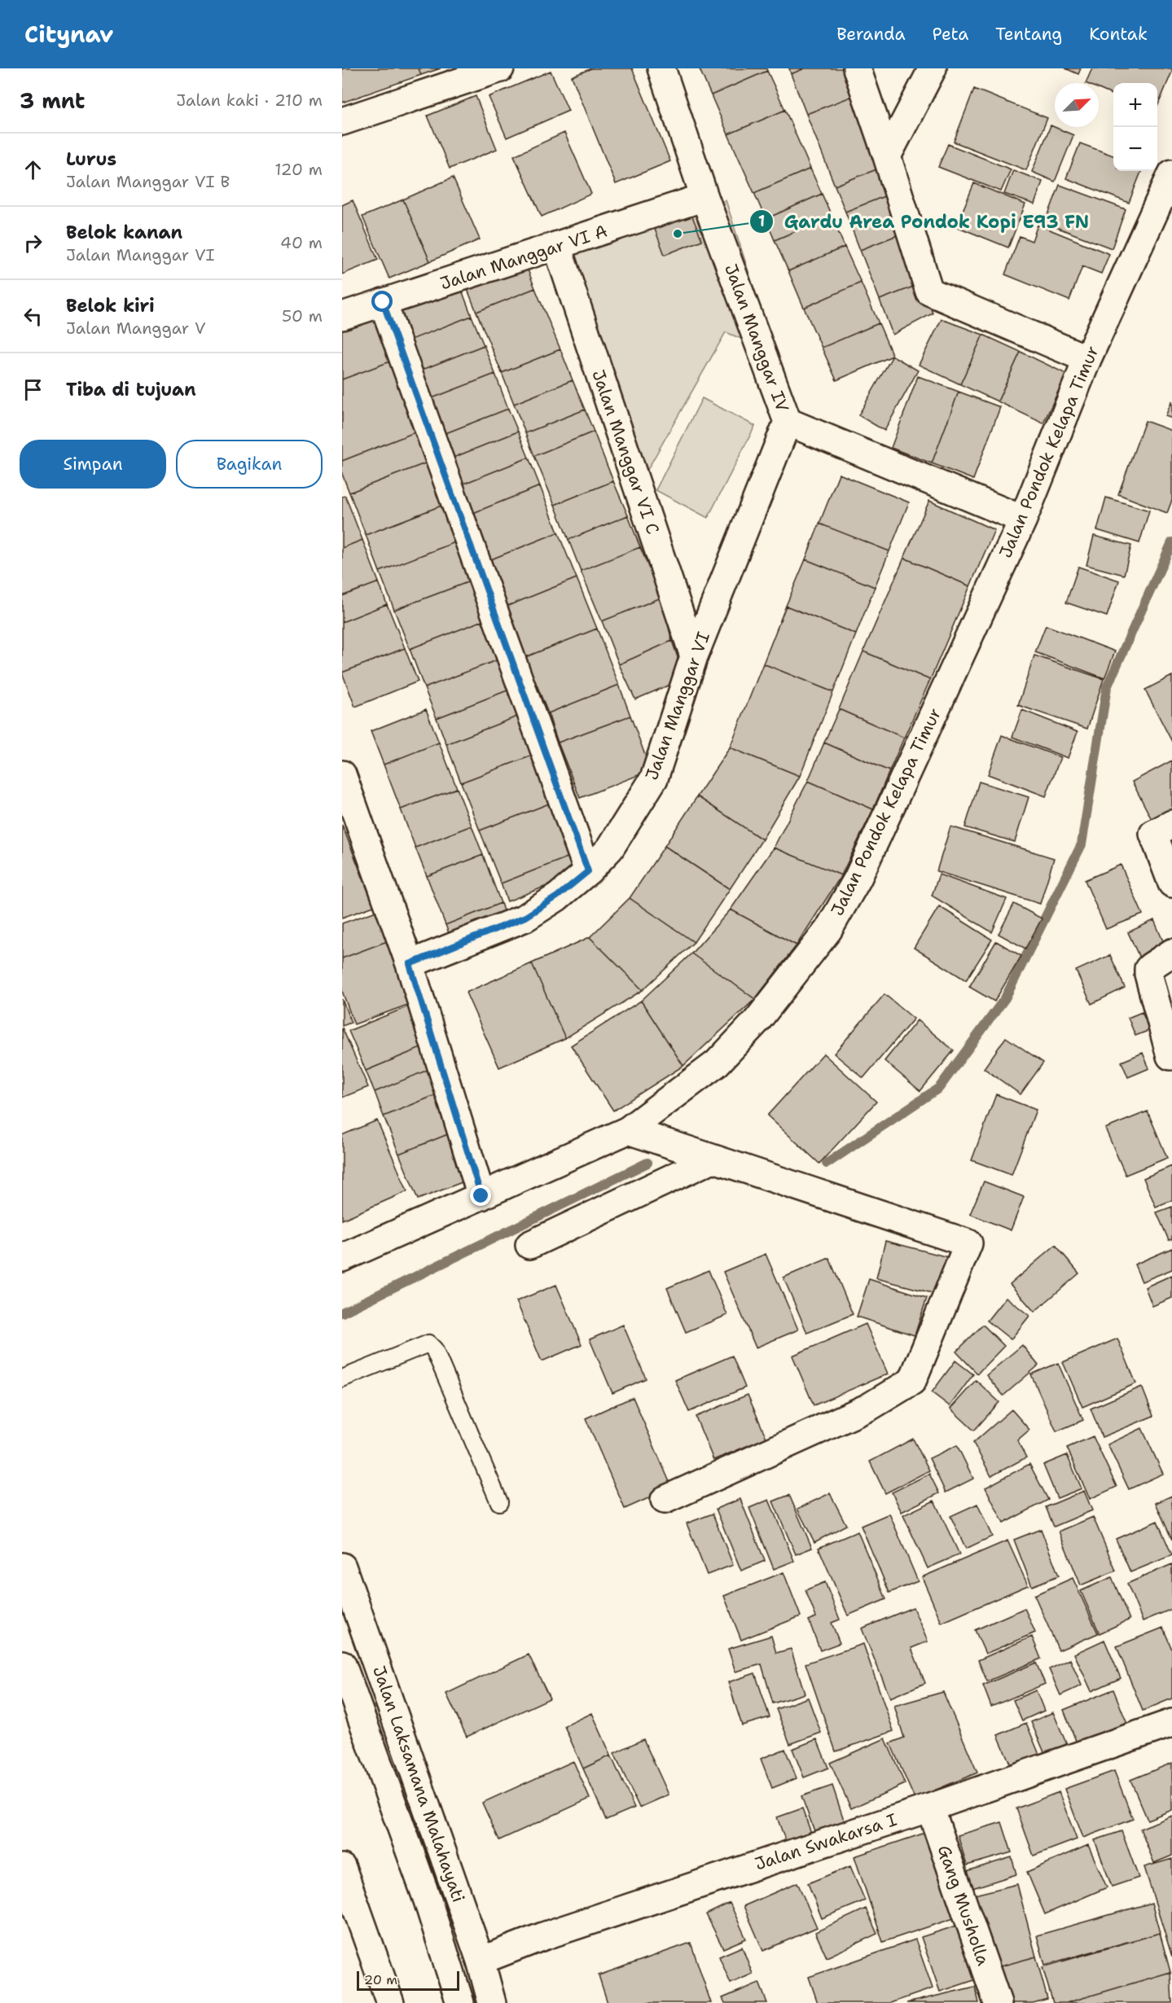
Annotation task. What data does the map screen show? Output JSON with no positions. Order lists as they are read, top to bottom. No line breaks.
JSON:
{"streets":{"main road":["Jalan Manggar VI A","Jalan Manggar IV","Jalan Manggar VI C","Jalan Pondok Kelapa Timur","Jalan Manggar VI","Jalan Laksamana Malahayati","Jalan Swakarsa I","Gang Musholla"]},"crossings":[["Jalan Manggar VI A","Jalan Manggar IV"],["Jalan Manggar VI A","Jalan Manggar VI C"],["Jalan Manggar IV","Jalan Pondok Kelapa Timur"],["Jalan Manggar IV","Jalan Manggar VI"],["Jalan Manggar VI C","Jalan Manggar VI"],["Jalan Laksamana Malahayati","Jalan Swakarsa I"],["Jalan Swakarsa I","Gang Musholla"]],"places":["Gardu Area Pondok Kopi E93 FN"],"scale_bar":"20 m","north":"top right","page":{"header":"Citynav","nav":["Beranda","Peta","Tentang","Kontak"],"heading":["3 mnt","Jalan kaki · 210 m"],"map_buttons":["+","−"],"list":[["Lurus","Jalan Manggar VI B","120 m"],["Belok kanan","Jalan Manggar VI","40 m"],["Belok kiri","Jalan Manggar V","50 m"],"Tiba di tujuan"],"buttons":["Simpan","Bagikan"],"scale":"20 m"}}
